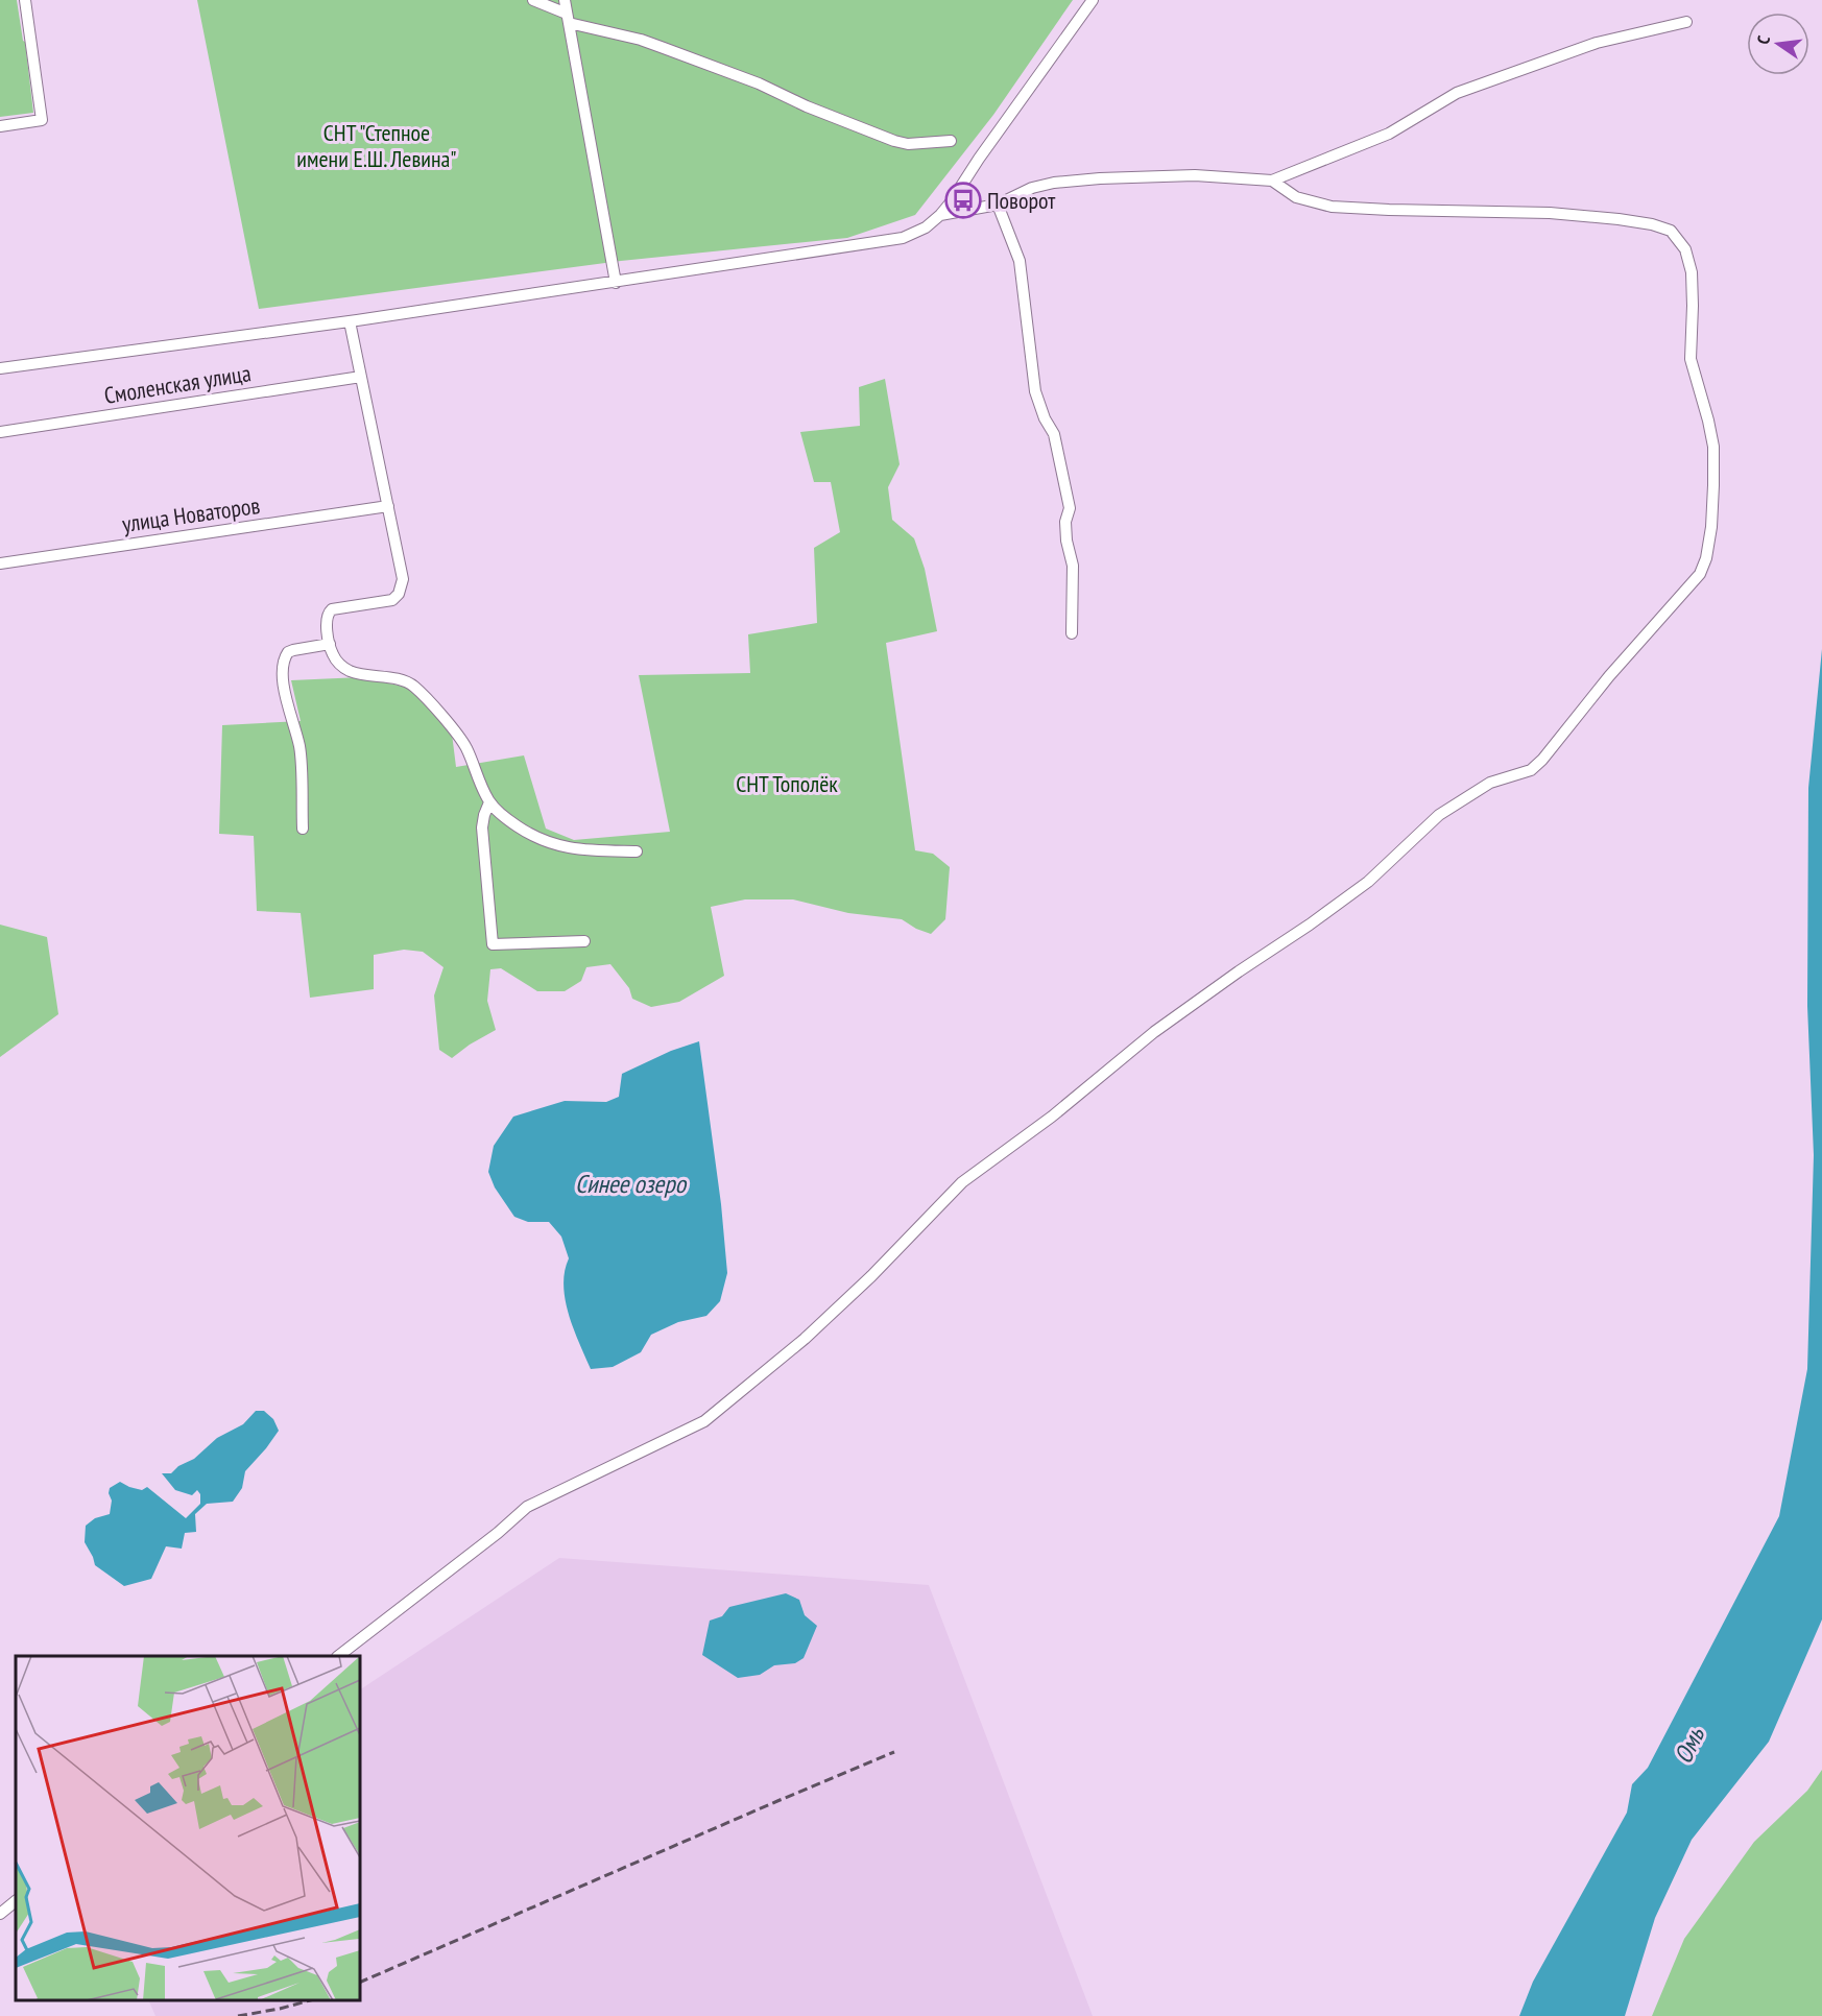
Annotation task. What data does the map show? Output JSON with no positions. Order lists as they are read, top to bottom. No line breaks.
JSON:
{"streets":{"street":["Смоленская улица","улица Новаторов"]},"water":["Синее озеро","Омь"],"parks":["СНТ \"Степное имени Е.Ш. Левина\"","СНТ Тополёк"],"places":{"bus stop":["Поворот"]},"north":"left"}
